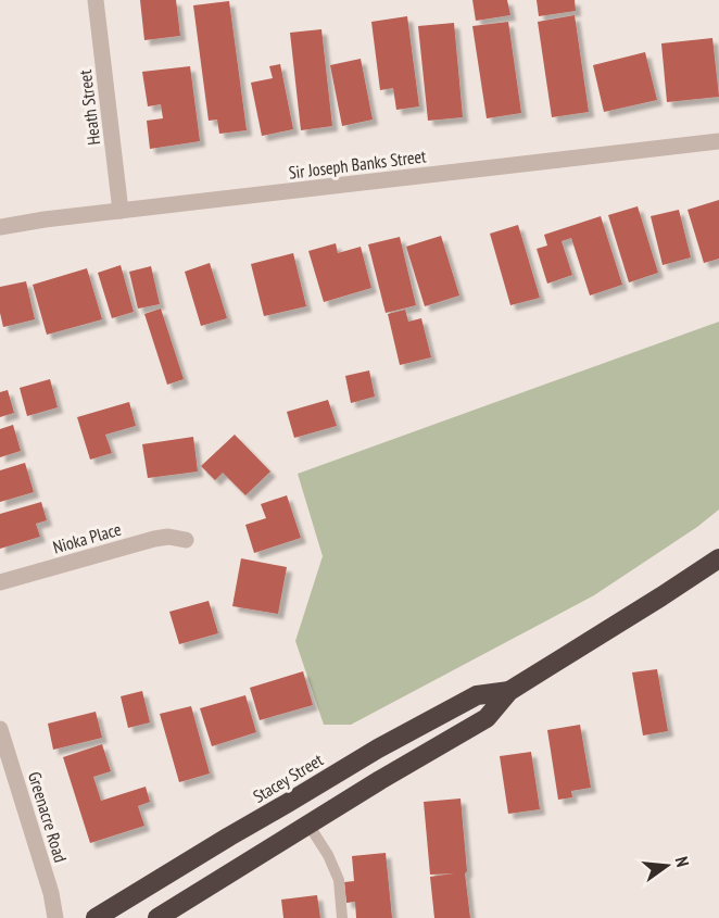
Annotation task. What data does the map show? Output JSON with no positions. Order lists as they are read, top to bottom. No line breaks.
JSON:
{"streets":{"highway":["Stacey Street"],"street":["Heath Street","Sir Joseph Banks Street","Nioka Place","Greenacre Road"]},"crossings":[["Heath Street","Sir Joseph Banks Street"]],"north":"right"}
